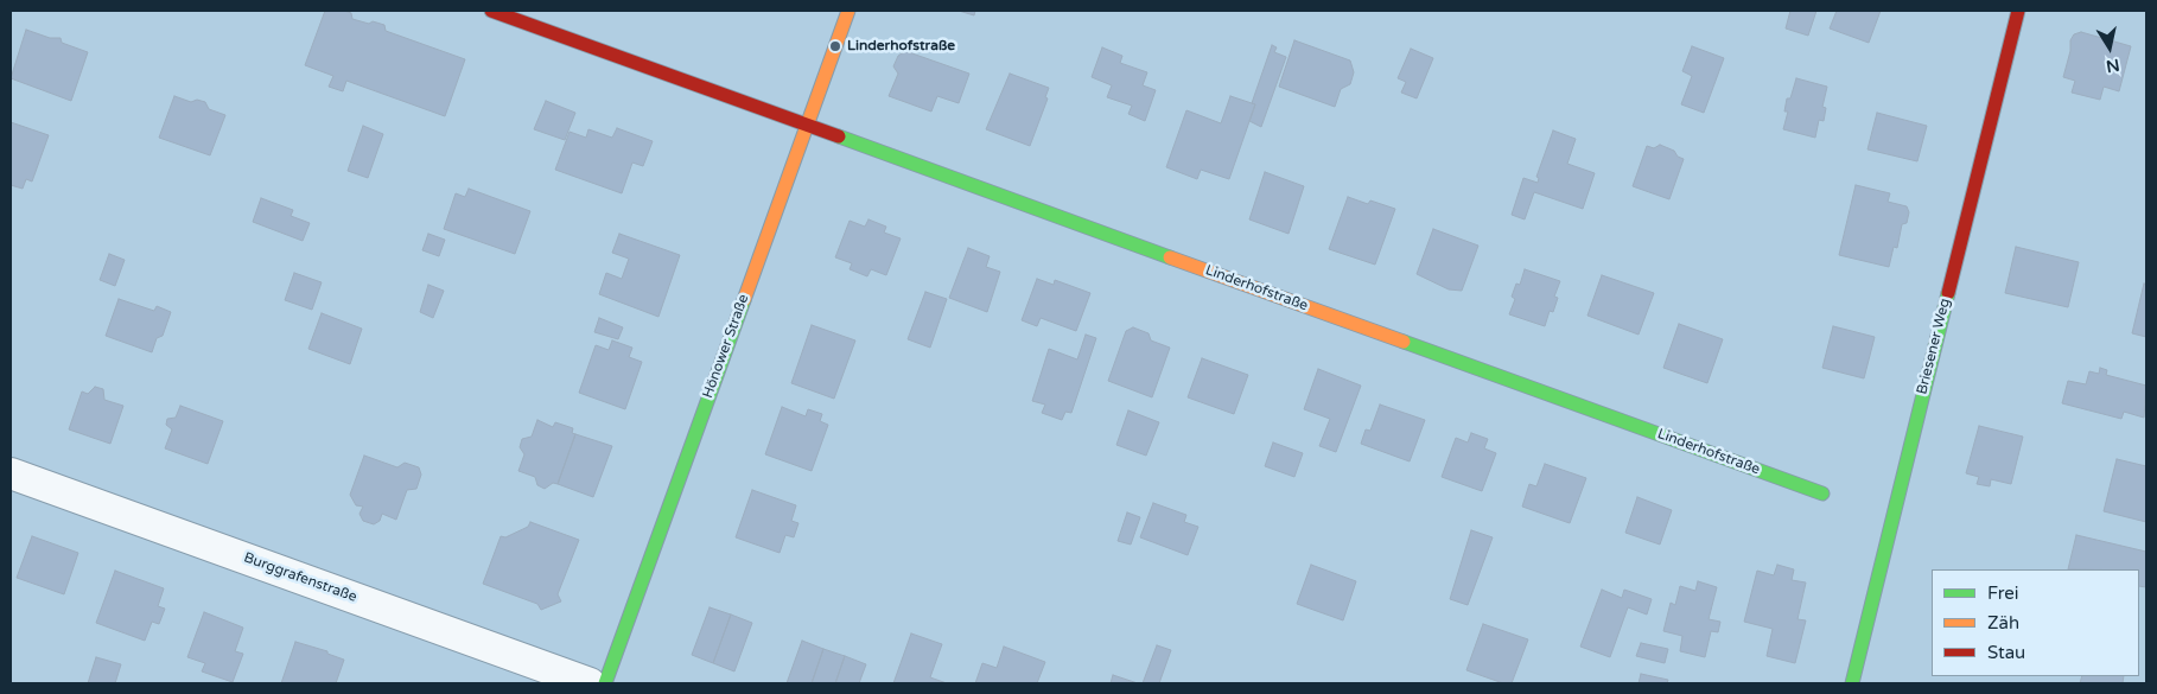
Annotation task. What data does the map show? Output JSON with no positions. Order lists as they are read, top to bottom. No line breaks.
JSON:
{"streets":{"street":["Linderhofstraße","Hönower Straße","Briesener Weg","Burggrafenstraße"]},"crossings":[["Linderhofstraße","Hönower Straße"]],"places":["Linderhofstraße"],"legend":["Frei","Zäh","Stau"],"north":"bottom"}
